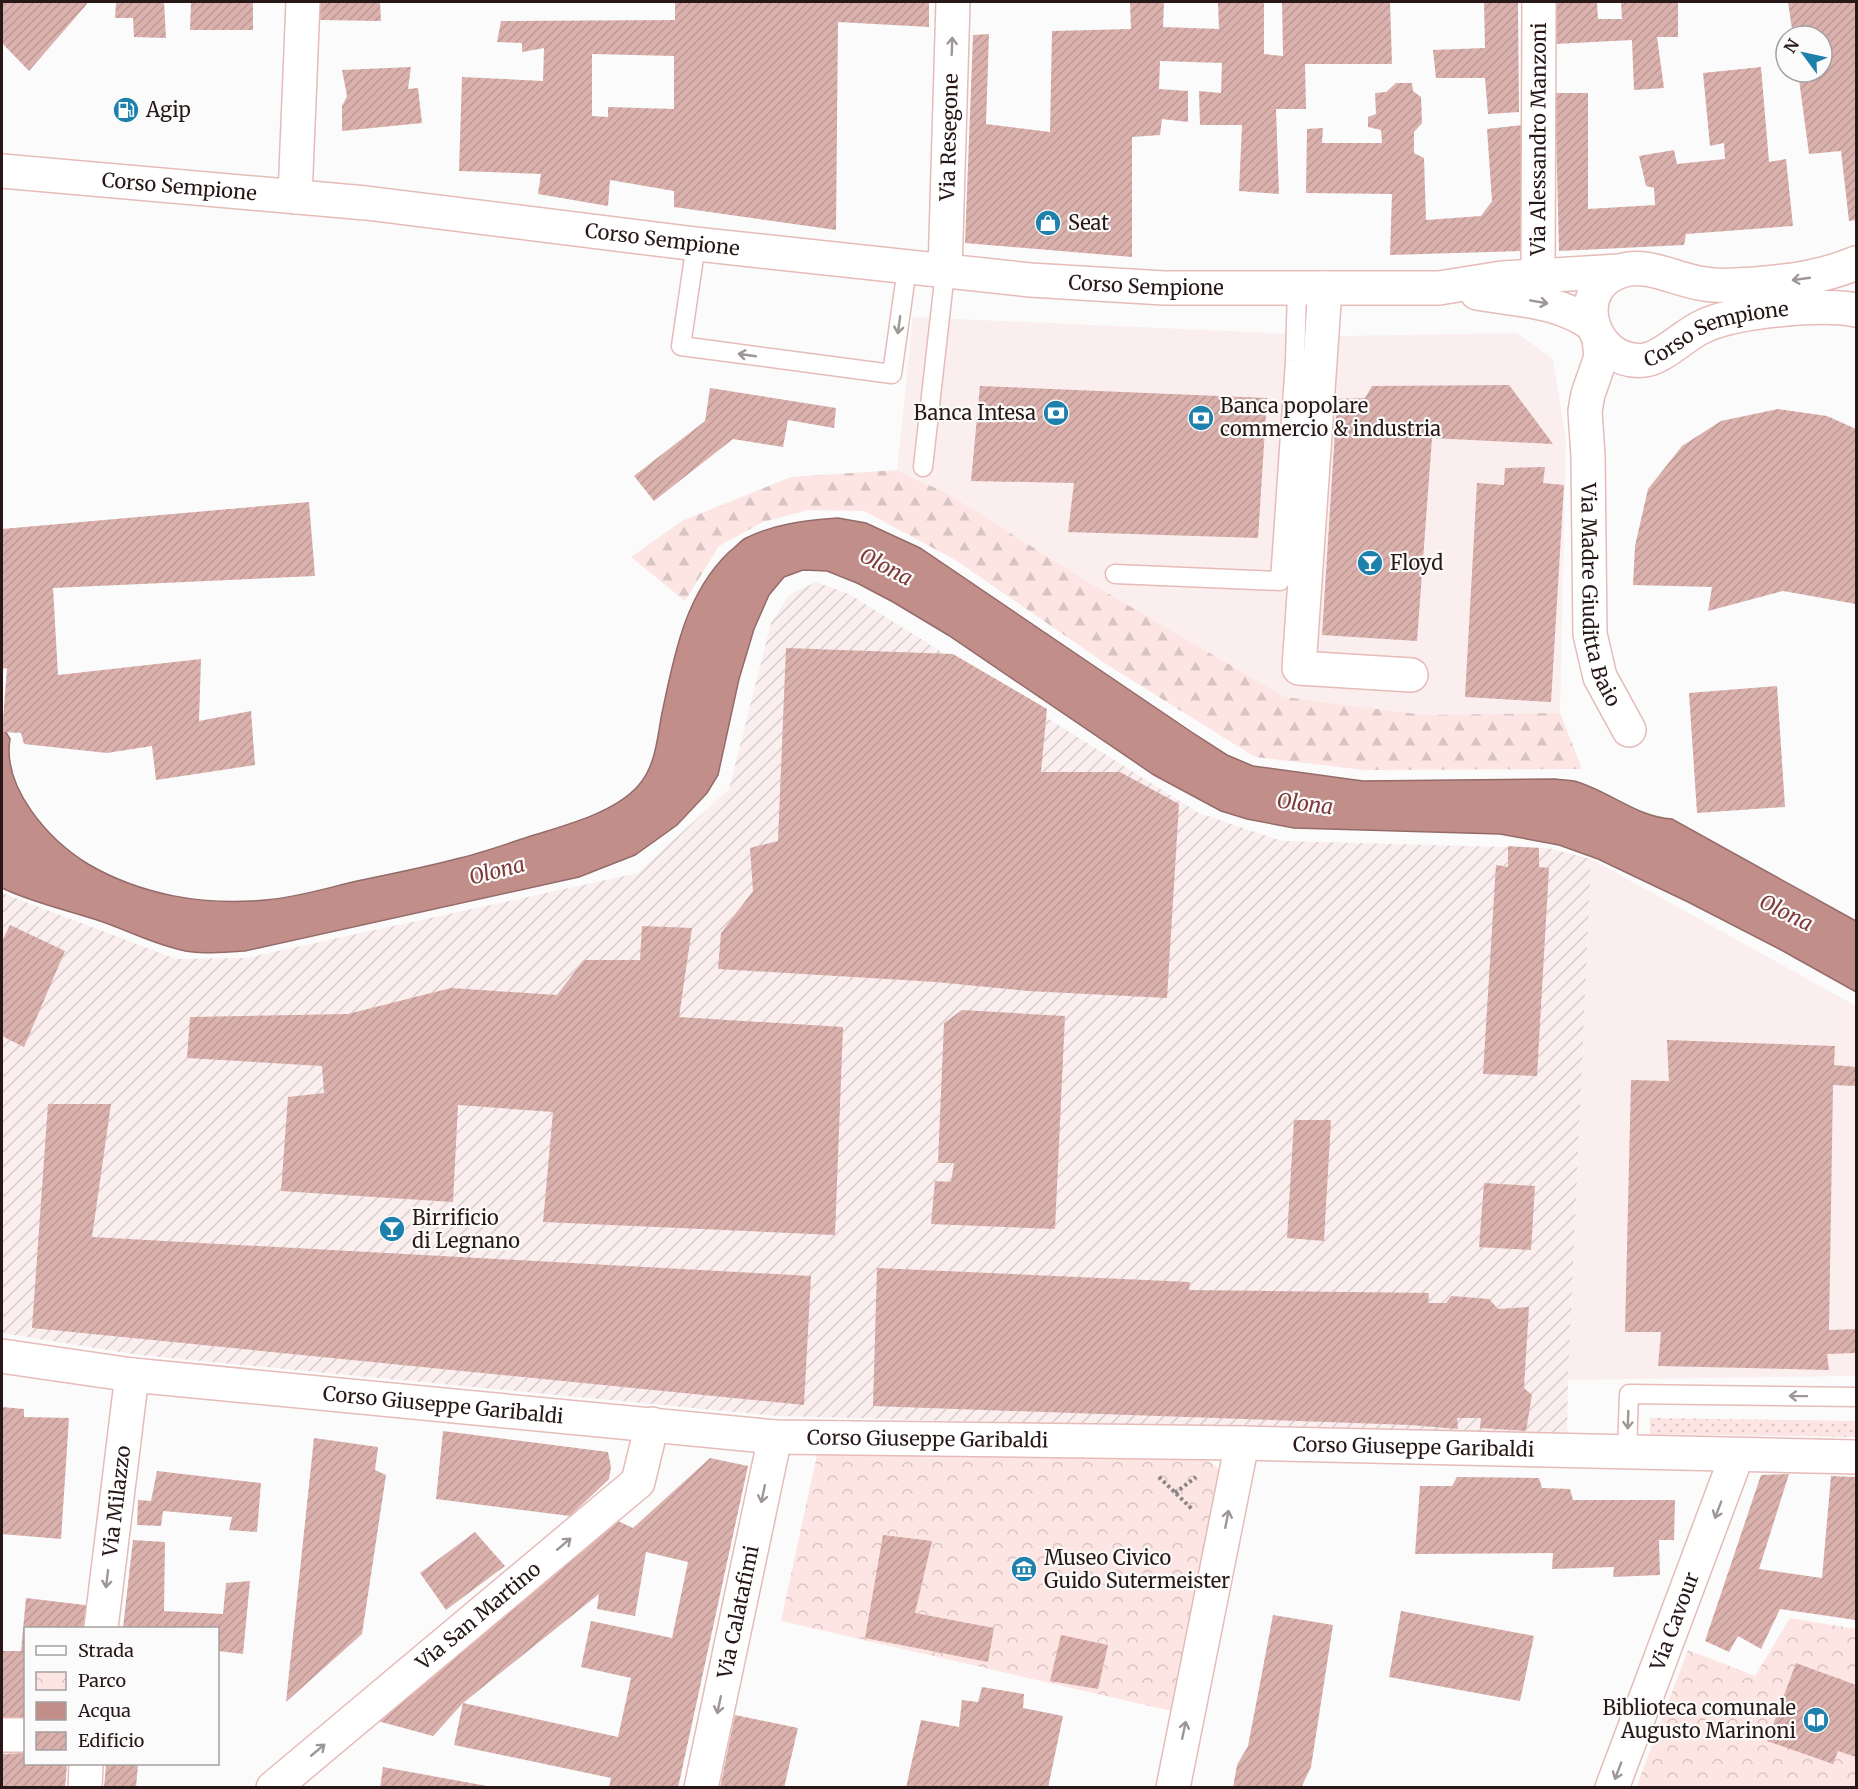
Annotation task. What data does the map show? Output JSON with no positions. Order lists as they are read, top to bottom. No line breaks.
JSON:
{"streets":{"street":["Via Resegone","Via Alessandro Manzoni","Corso Sempione","Via Madre Giuditta Baio","Corso Giuseppe Garibaldi","Via Milazzo","Via Calatafimi","Via San Martino","Via Cavour"]},"crossings":[["Via Resegone","Corso Sempione"],["Via Alessandro Manzoni","Corso Sempione"],["Corso Sempione","Via Madre Giuditta Baio"],["Corso Giuseppe Garibaldi","Via Milazzo"],["Corso Giuseppe Garibaldi","Via Calatafimi"],["Corso Giuseppe Garibaldi","Via San Martino"],["Corso Giuseppe Garibaldi","Via Cavour"]],"one_way":["Via Resegone","Via Milazzo","Via Calatafimi","Via San Martino","Via Cavour"],"water":["Olona"],"places":{"fuel station":["Agip"],"shop":["Seat"],"bank":["Banca Intesa","Banca popolare commercio & industria"],"bar":["Floyd","Birrificio di Legnano"],"museum":["Museo Civico Guido Sutermeister"],"library":["Biblioteca comunale Augusto Marinoni"]},"legend":["Strada","Parco","Acqua","Edificio"],"north":"top left"}
